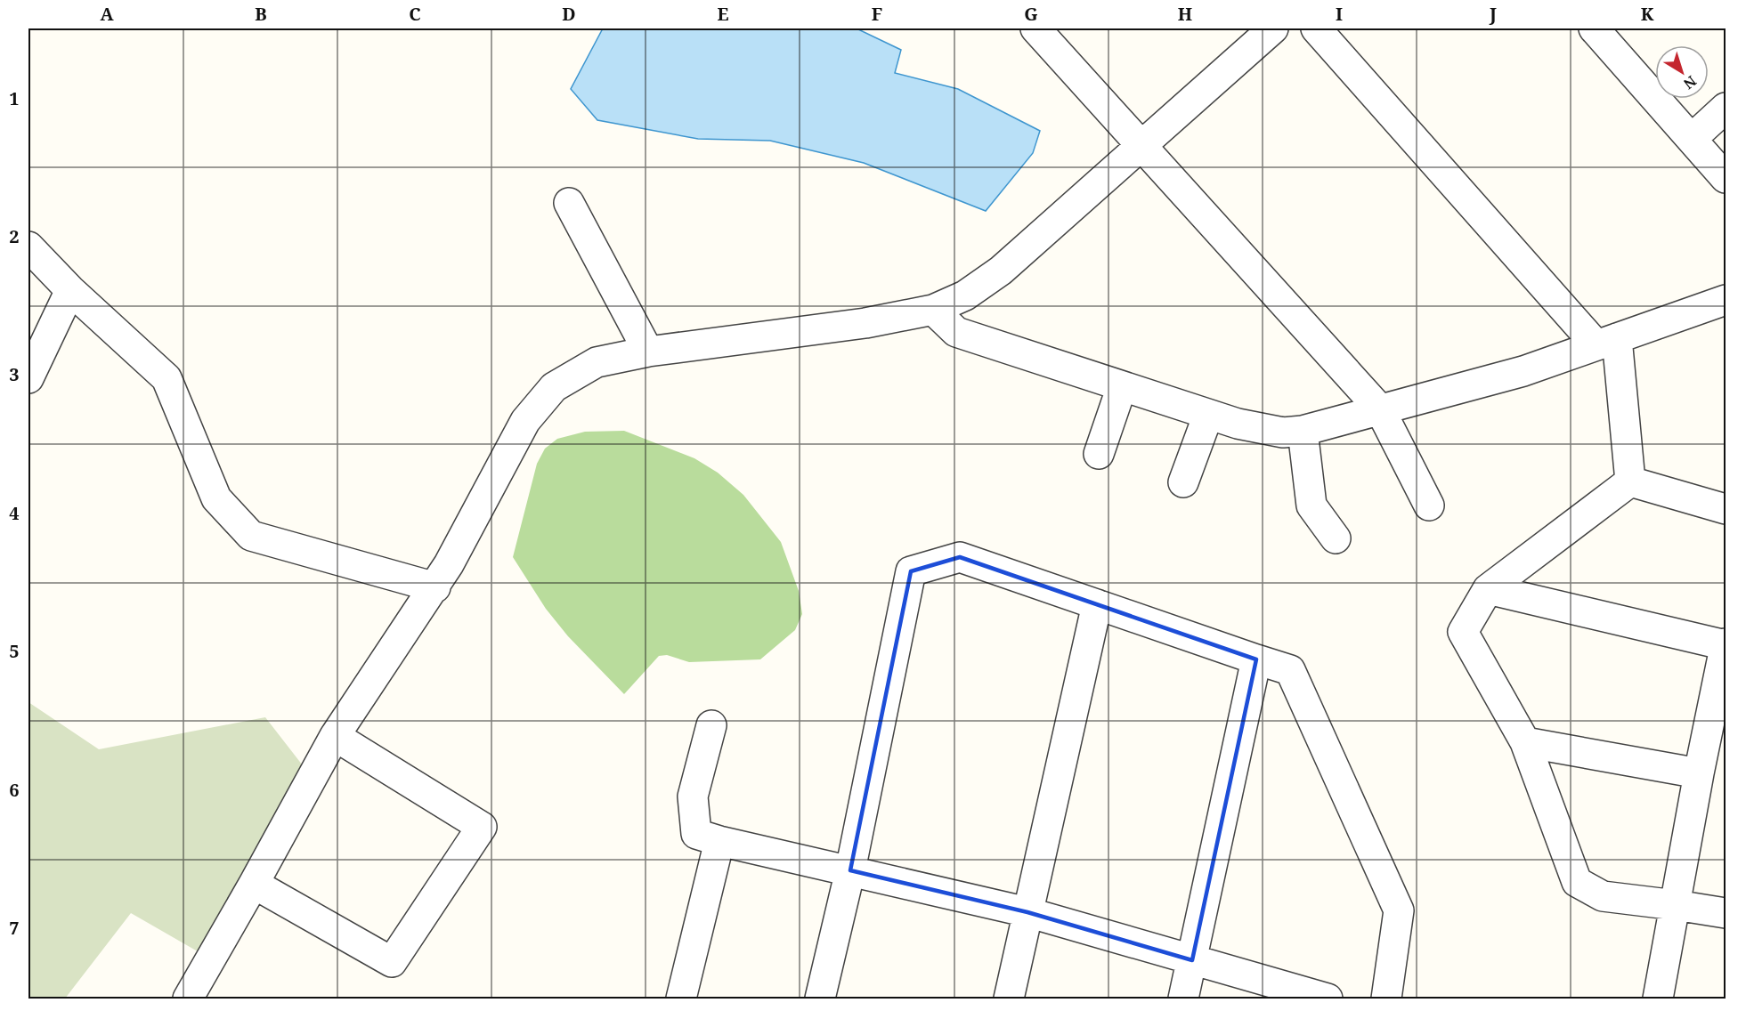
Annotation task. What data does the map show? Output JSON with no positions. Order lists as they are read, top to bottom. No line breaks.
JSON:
{"north":"bottom right","grid":{"columns":["A","B","C","D","E","F","G","H","I","J","K"],"rows":["1","2","3","4","5","6","7"]}}
